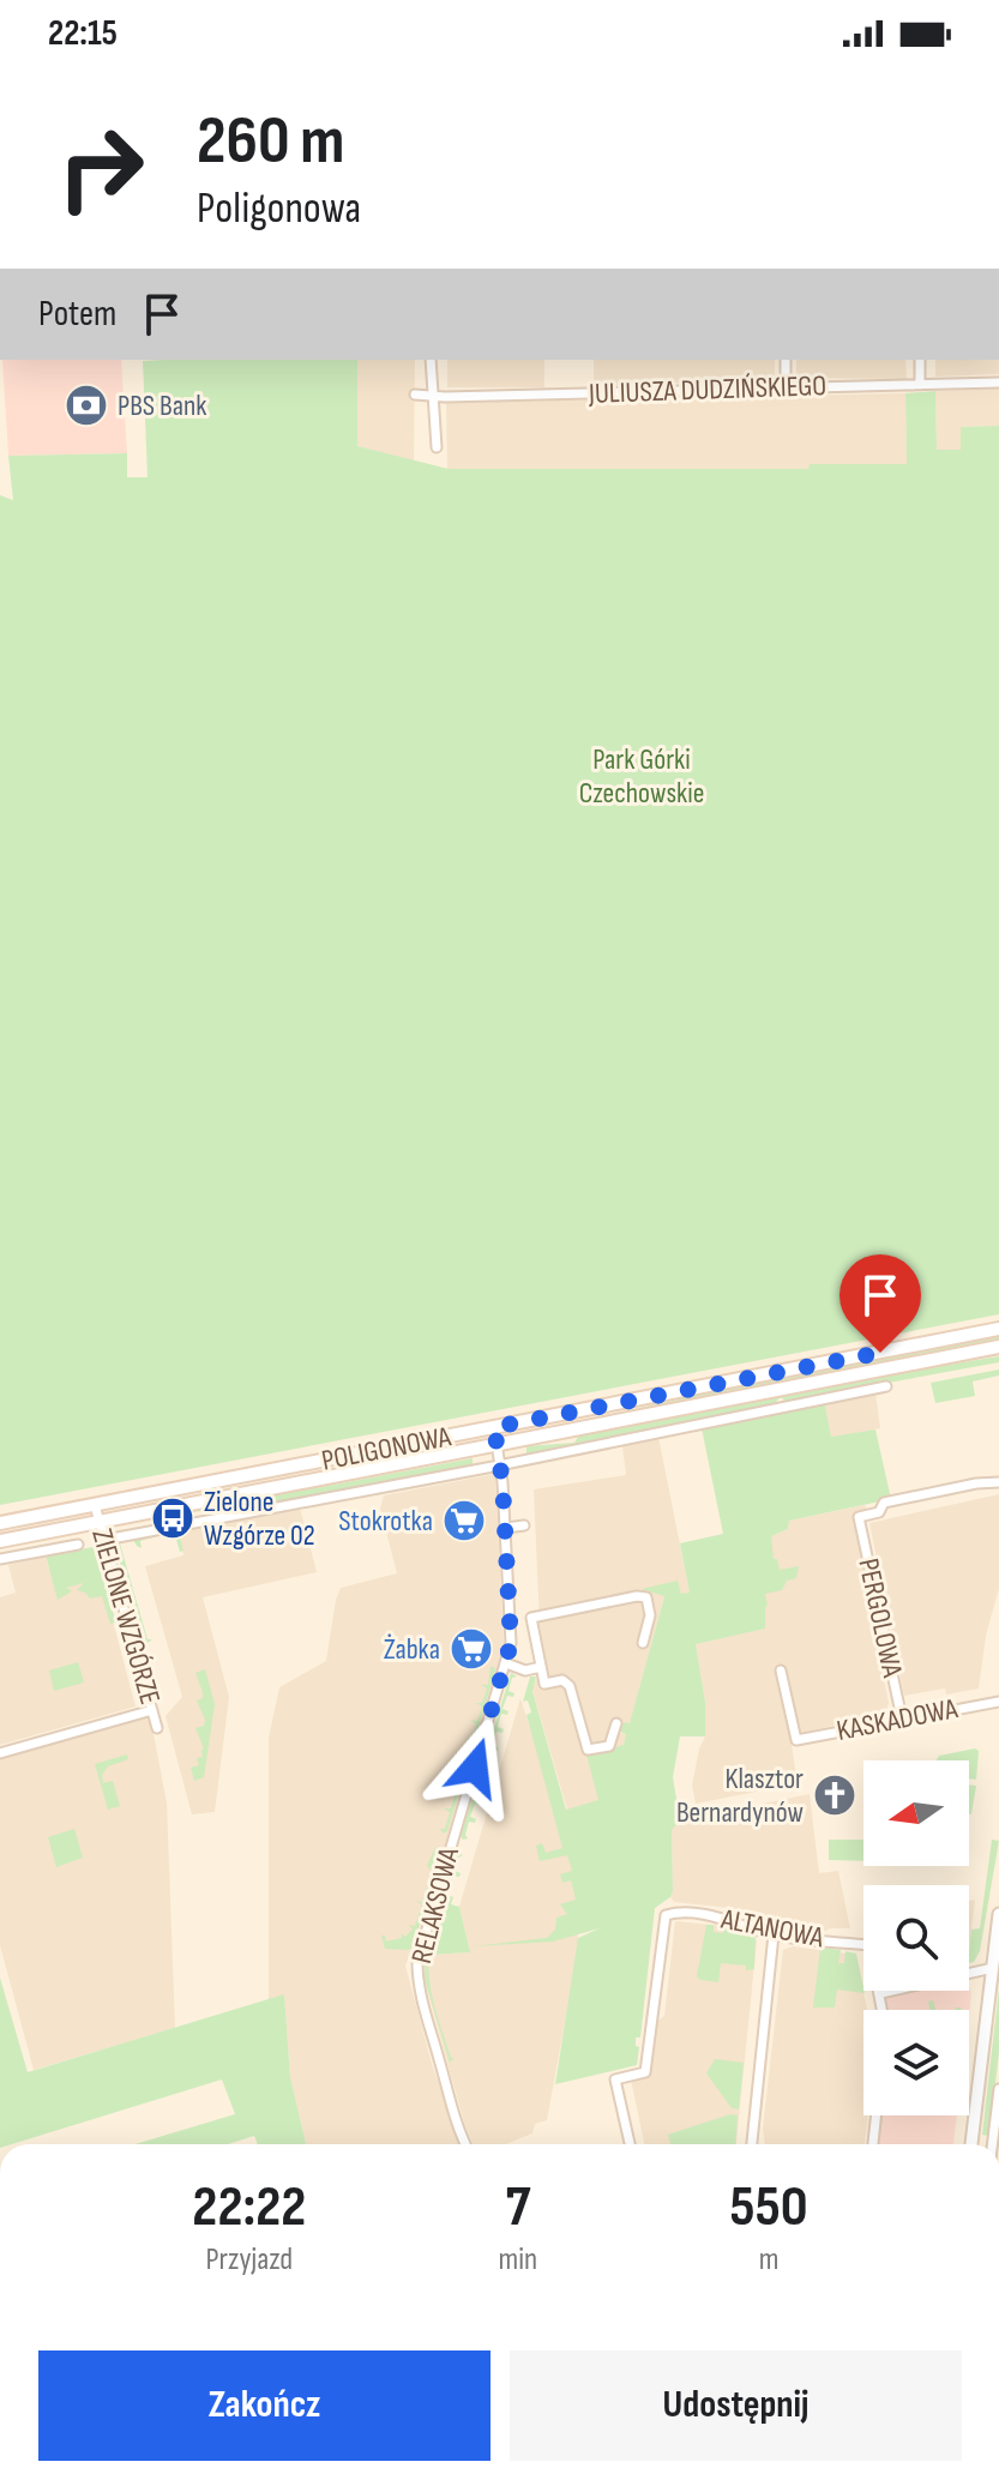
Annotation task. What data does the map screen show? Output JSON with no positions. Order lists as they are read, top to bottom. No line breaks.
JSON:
{"streets":{"main road":["POLIGONOWA"],"street":["JULIUSZA DUDZIŃSKIEGO","ZIELONE WZGÓRZE","PERGOLOWA","KASKADOWA","RELAKSOWA","ALTANOWA"]},"crossings":[["POLIGONOWA","ZIELONE WZGÓRZE"],["POLIGONOWA","RELAKSOWA"],["PERGOLOWA","KASKADOWA"]],"parks":["Park Górki Czechowskie"],"places":{"bank":["PBS Bank"],"bus stop":["Zielone Wzgórze 02"],"supermarket":["Stokrotka","Żabka"],"church":["Klasztor Bernardynów"]},"north":"left","page":{"status":"22:15","turn":["260 m","Poligonowa"],"then":"Potem","eta":["22:22","Przyjazd","7","min","550","m"],"buttons":["Zakończ","Udostępnij"]}}
